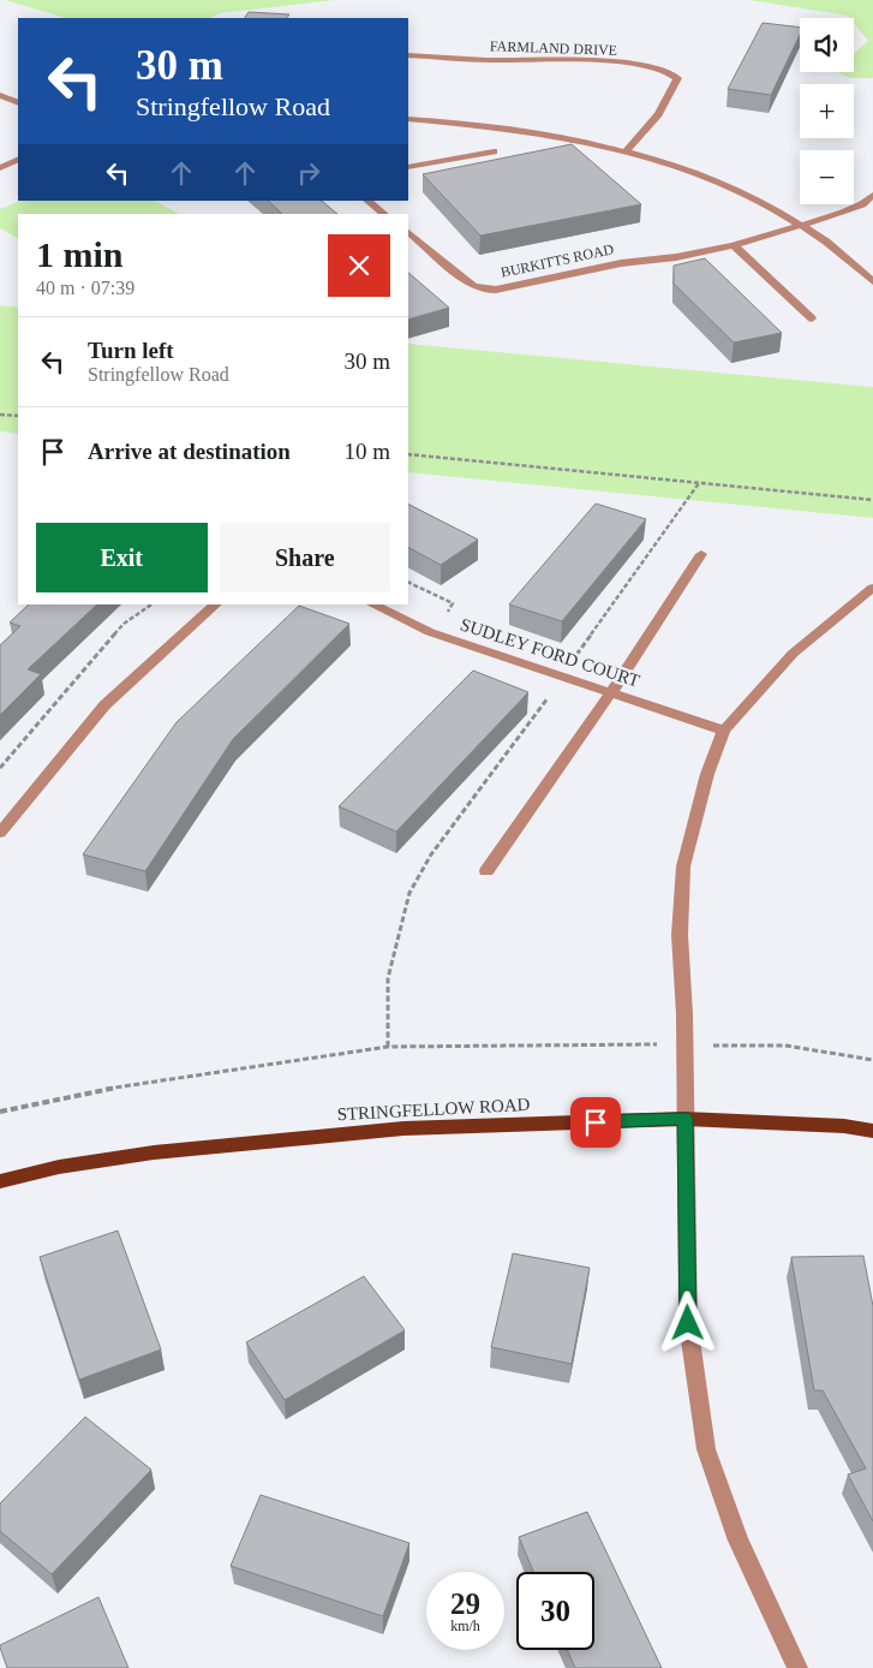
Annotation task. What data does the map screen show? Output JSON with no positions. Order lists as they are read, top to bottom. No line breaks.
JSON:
{"streets":{"main road":["STRINGFELLOW ROAD"],"street":["FARMLAND DRIVE","BURKITTS ROAD","SUDLEY FORD COURT"]},"page":{"map_buttons":["+","−"],"turn":["30 m","Stringfellow Road"],"heading":["1 min","40 m · 07:39"],"list":[{"name":"Turn left","note":"Stringfellow Road","value":"30 m"},{"name":"Arrive at destination","value":"10 m"}],"buttons":["Exit","Share"],"speed":"29 km/h","limit":"30"}}
